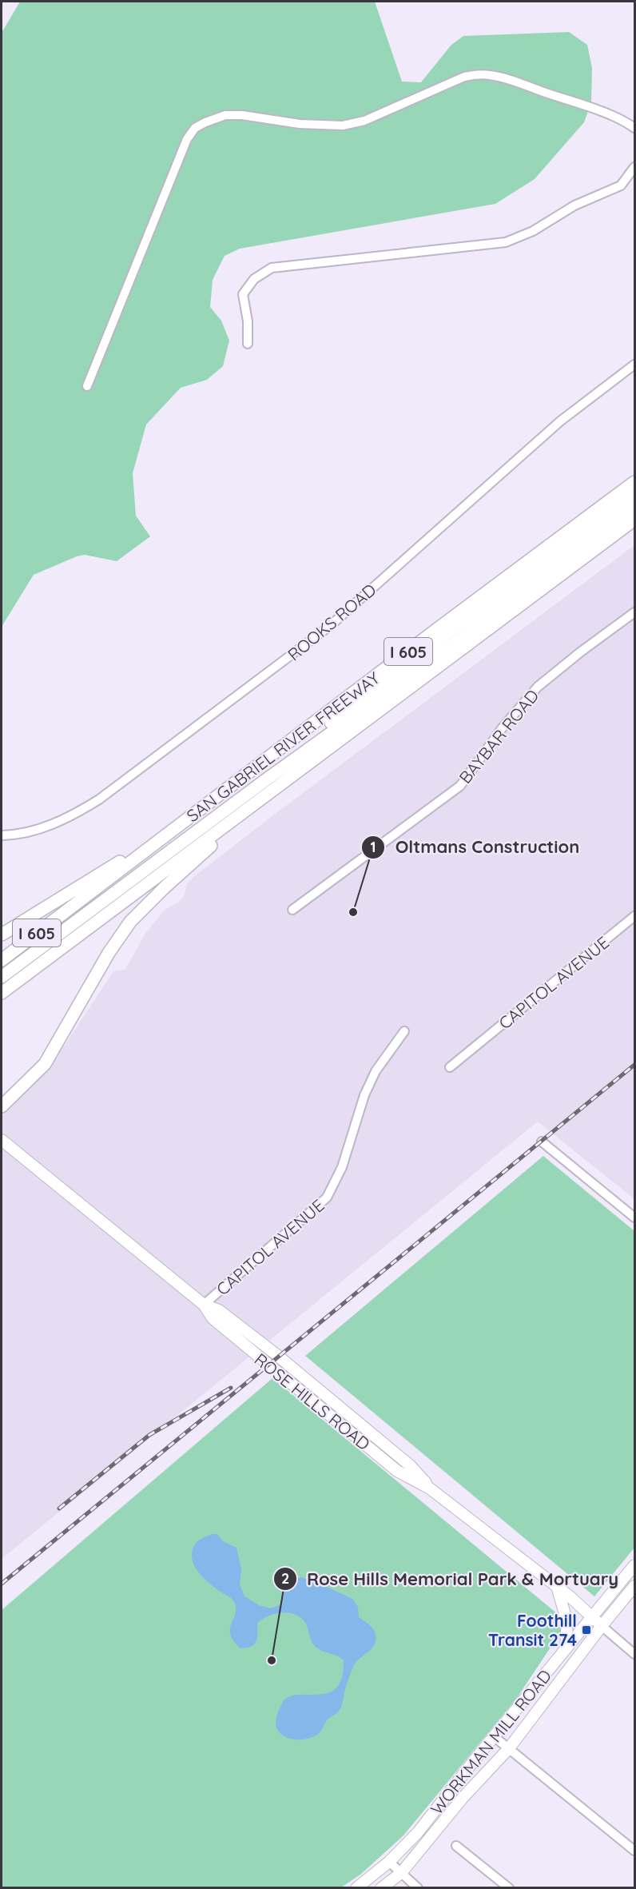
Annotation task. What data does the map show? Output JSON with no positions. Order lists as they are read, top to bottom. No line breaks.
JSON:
{"streets":{"highway":["I 605","SAN GABRIEL RIVER FREEWAY"],"main road":["ROSE HILLS ROAD","WORKMAN MILL ROAD"],"street":["ROOKS ROAD","BAYBAR ROAD","CAPITOL AVENUE"]},"crossings":[["CAPITOL AVENUE","ROSE HILLS ROAD"],["ROSE HILLS ROAD","WORKMAN MILL ROAD"]],"places":{"other":["Oltmans Construction","Rose Hills Memorial Park & Mortuary"],"transit":["Foothill Transit 274"]}}
